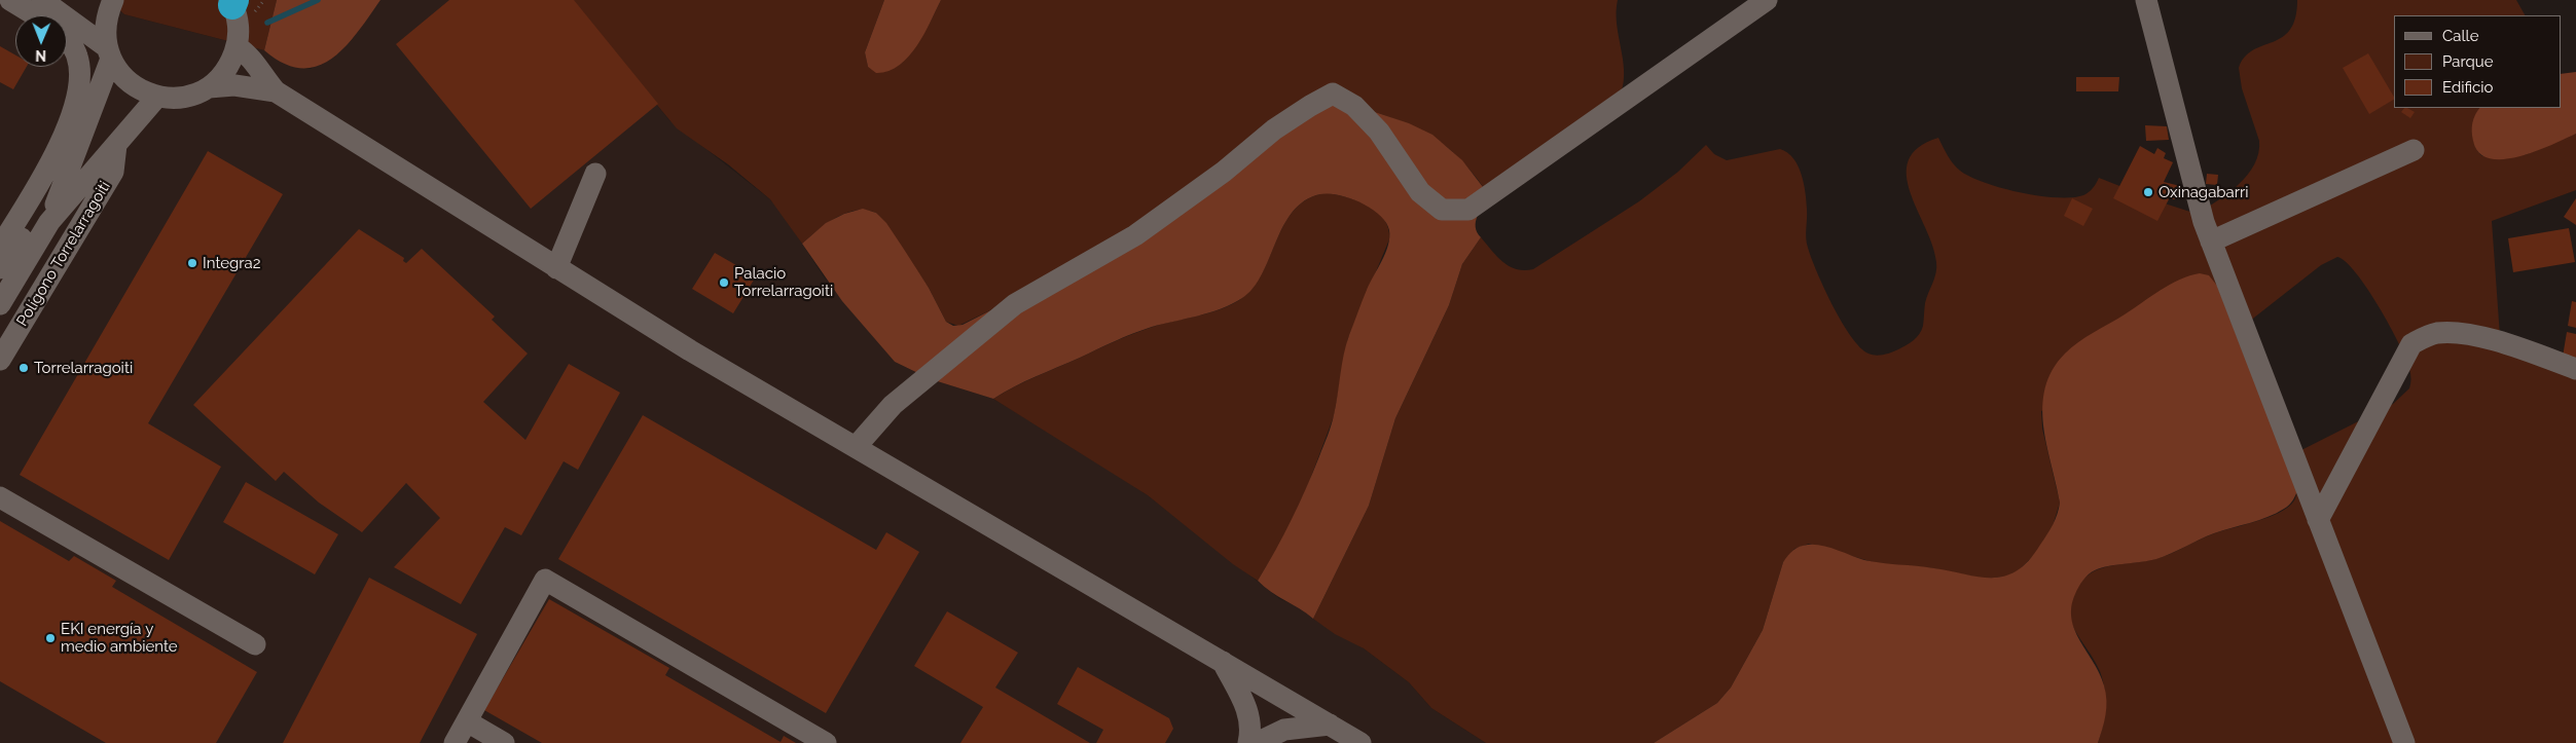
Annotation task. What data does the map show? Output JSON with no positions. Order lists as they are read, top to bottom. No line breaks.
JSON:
{"streets":{"street":["Polígono Torrelarragoiti"]},"places":["Oxinagabarri","Integra2","Palacio Torrelarragoiti","Torrelarragoiti","EKI energía y medio ambiente"],"legend":["Calle","Parque","Edificio"],"north":"bottom"}
